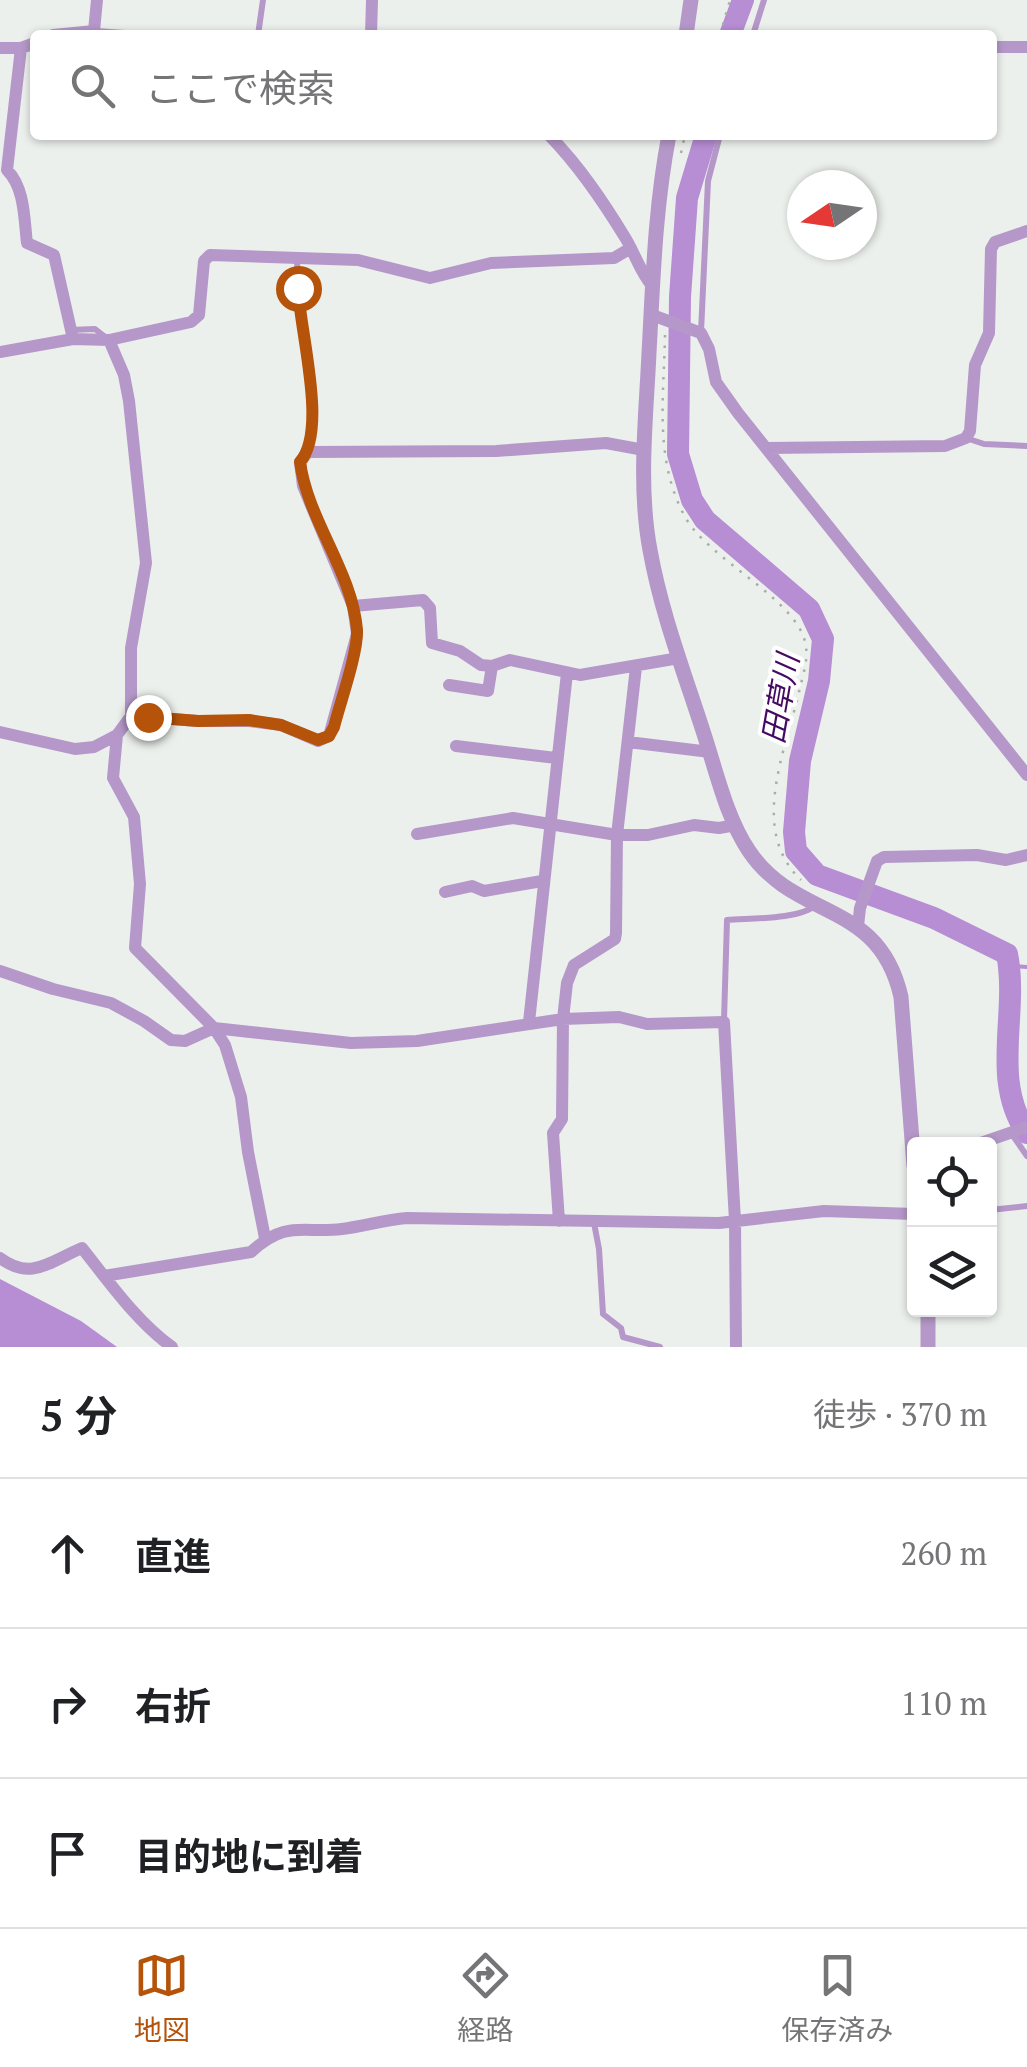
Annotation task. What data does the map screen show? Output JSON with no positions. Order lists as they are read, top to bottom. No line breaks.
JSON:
{"water":["田草川"],"north":"left","page":{"search":"ここで検索","heading":["5 分","徒歩 · 370 m"],"list":[["直進","260 m"],["右折","110 m"],"目的地に到着"],"nav":["地図","経路","保存済み"]}}
